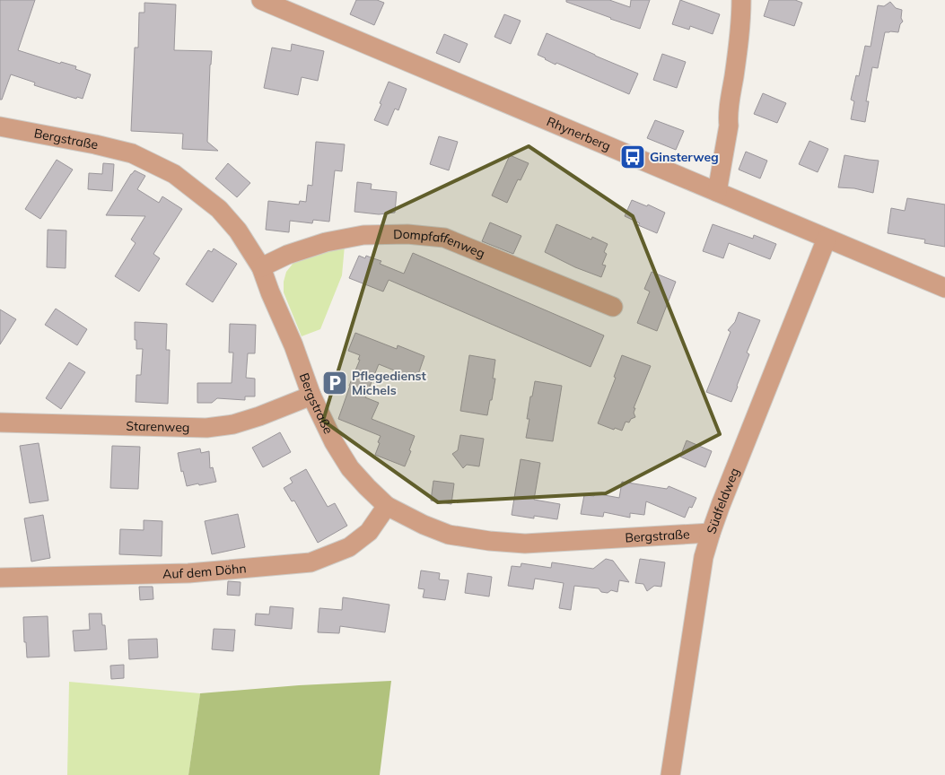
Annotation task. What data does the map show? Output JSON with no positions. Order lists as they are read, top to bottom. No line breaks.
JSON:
{"streets":{"street":["Rhynerberg","Bergstraße","Dompfaffenweg","Starenweg","Südfeldweg","Auf dem Döhn"]},"crossings":[["Rhynerberg","Südfeldweg"],["Bergstraße","Dompfaffenweg"],["Bergstraße","Starenweg"],["Bergstraße","Südfeldweg"],["Bergstraße","Auf dem Döhn"]],"places":{"bus stop":["Ginsterweg"],"parking":["Pflegedienst Michels"]}}
